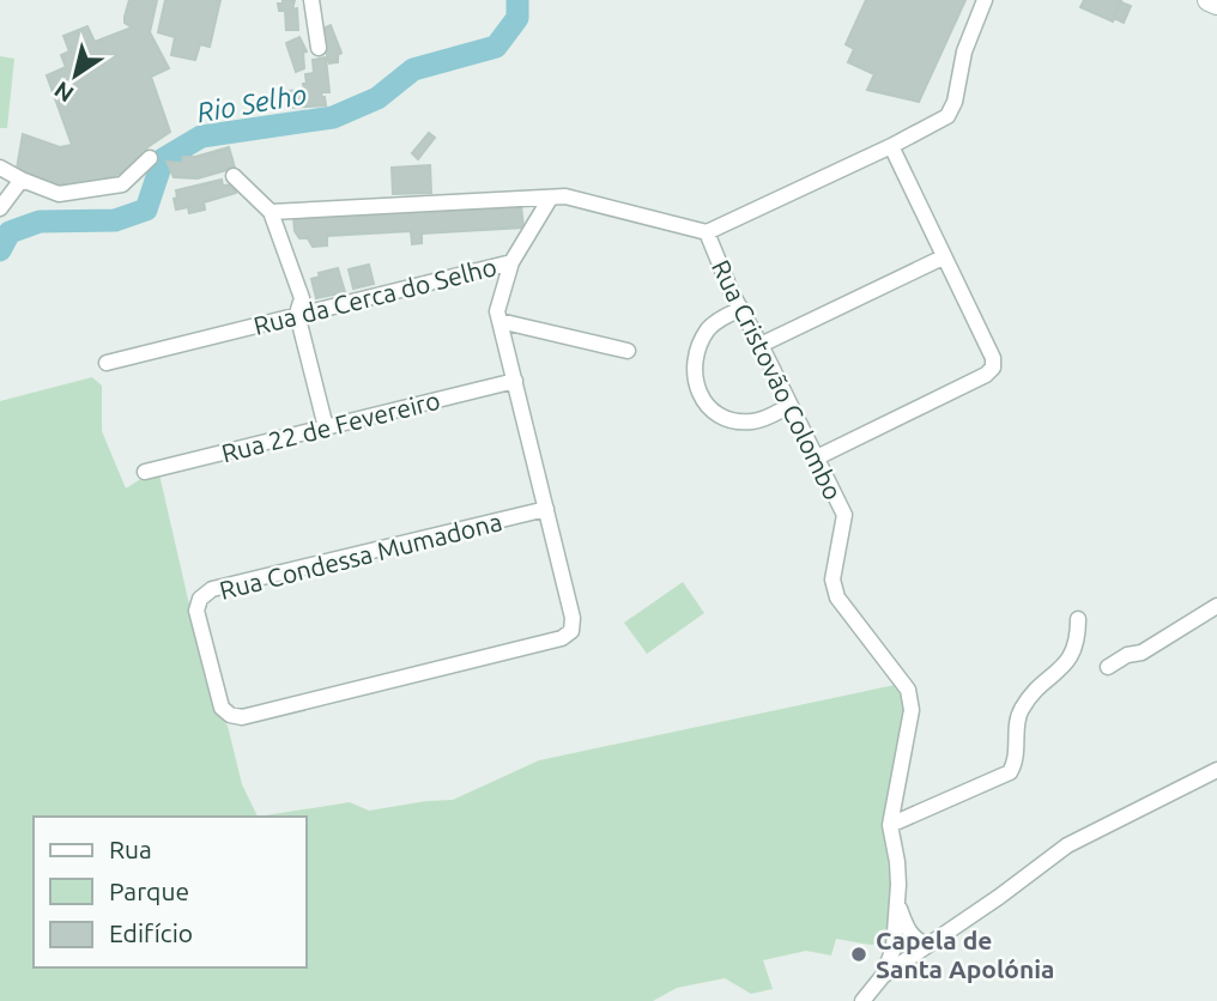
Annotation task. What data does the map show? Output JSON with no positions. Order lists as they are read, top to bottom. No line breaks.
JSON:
{"streets":{"street":["Rua da Cerca do Selho","Rua Cristovão Colombo","Rua 22 de Fevereiro","Rua Condessa Mumadona"]},"water":["Rio Selho"],"places":["Capela de Santa Apolónia"],"legend":["Rua","Parque","Edifício"],"north":"bottom left"}
